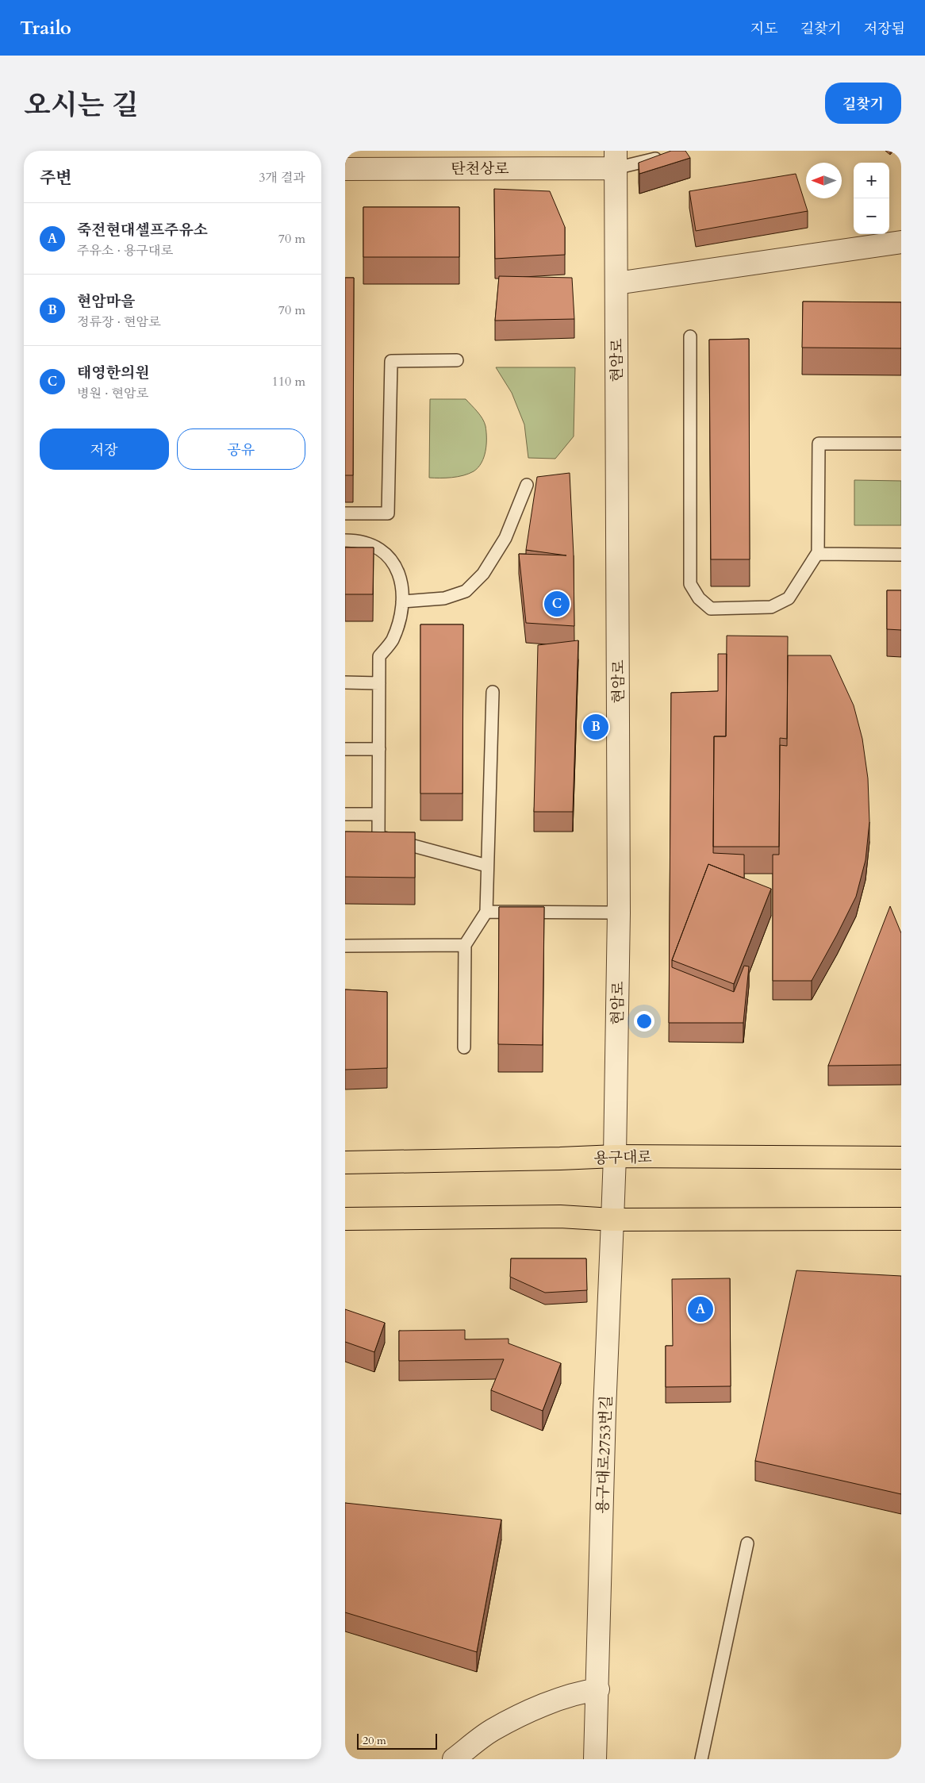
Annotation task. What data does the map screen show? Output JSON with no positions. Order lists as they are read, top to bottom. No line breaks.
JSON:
{"streets":{"main road":["용구대로"],"street":["탄천상로","현암로","용구대로2753번길"]},"crossings":[["탄천상로","현암로"],["현암로","용구대로"],["현암로","용구대로2753번길"]],"scale_bar":"20 m","north":"left","page":{"header":"Trailo","nav":["지도","길찾기","저장됨"],"title":"오시는 길","buttons":["길찾기",["저장","공유"]],"heading":["주변","3개 결과"],"map_buttons":["+","−"],"list":[{"mark":"A","name":"죽전현대셀프주유소","note":"주유소 · 용구대로","value":"70 m"},{"mark":"B","name":"현암마을","note":"정류장 · 현암로","value":"70 m"},{"mark":"C","name":"태영한의원","note":"병원 · 현암로","value":"110 m"}],"pins":["C","B","A"],"scale":"20 m"}}
